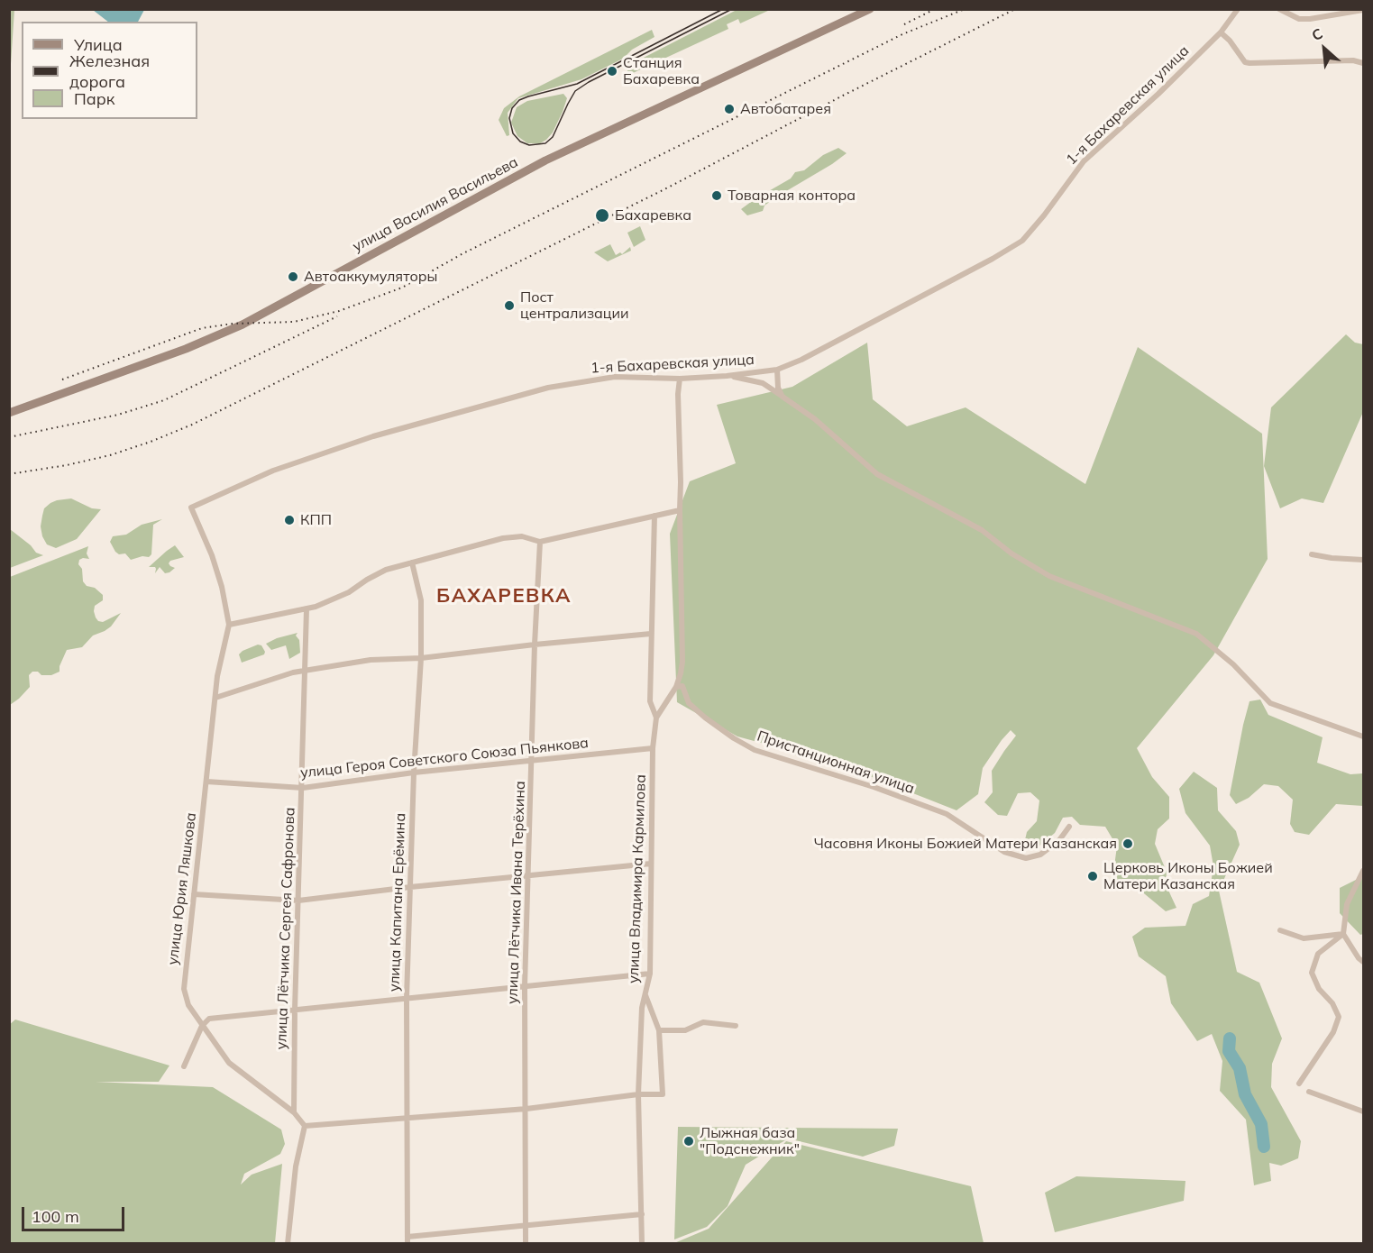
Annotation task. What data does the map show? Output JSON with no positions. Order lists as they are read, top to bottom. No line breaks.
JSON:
{"streets":{"main road":["улица Василия Васильева"],"street":["1-я Бахаревская улица","улица Героя Советского Союза Пьянкова","Пристанционная улица","улица Владимира Кармилова","улица Юрия Ляшкова","улица Лётчика Ивана Терёхина","улица Капитана Ерёмина","улица Лётчика Сергея Сафронова"]},"crossings":[["1-я Бахаревская улица","улица Юрия Ляшкова"],["улица Героя Советского Союза Пьянкова","улица Владимира Кармилова"],["улица Героя Советского Союза Пьянкова","улица Юрия Ляшкова"],["улица Героя Советского Союза Пьянкова","улица Лётчика Ивана Терёхина"],["улица Героя Советского Союза Пьянкова","улица Капитана Ерёмина"],["улица Героя Советского Союза Пьянкова","улица Лётчика Сергея Сафронова"],["улица Юрия Ляшкова","улица Лётчика Сергея Сафронова"]],"districts":["БАХАРЕВКА"],"places":["Станция Бахаревка","Автобатарея","Товарная контора","Бахаревка","Автоаккумуляторы","Пост централизации","КПП","Часовня Иконы Божией Матери Казанская","Церковь Иконы Божией Матери Казанская","Лыжная база \"Подснежник\""],"legend":["Улица","Железная дорога","Парк"],"scale_bar":"100 m","north":"top left"}
